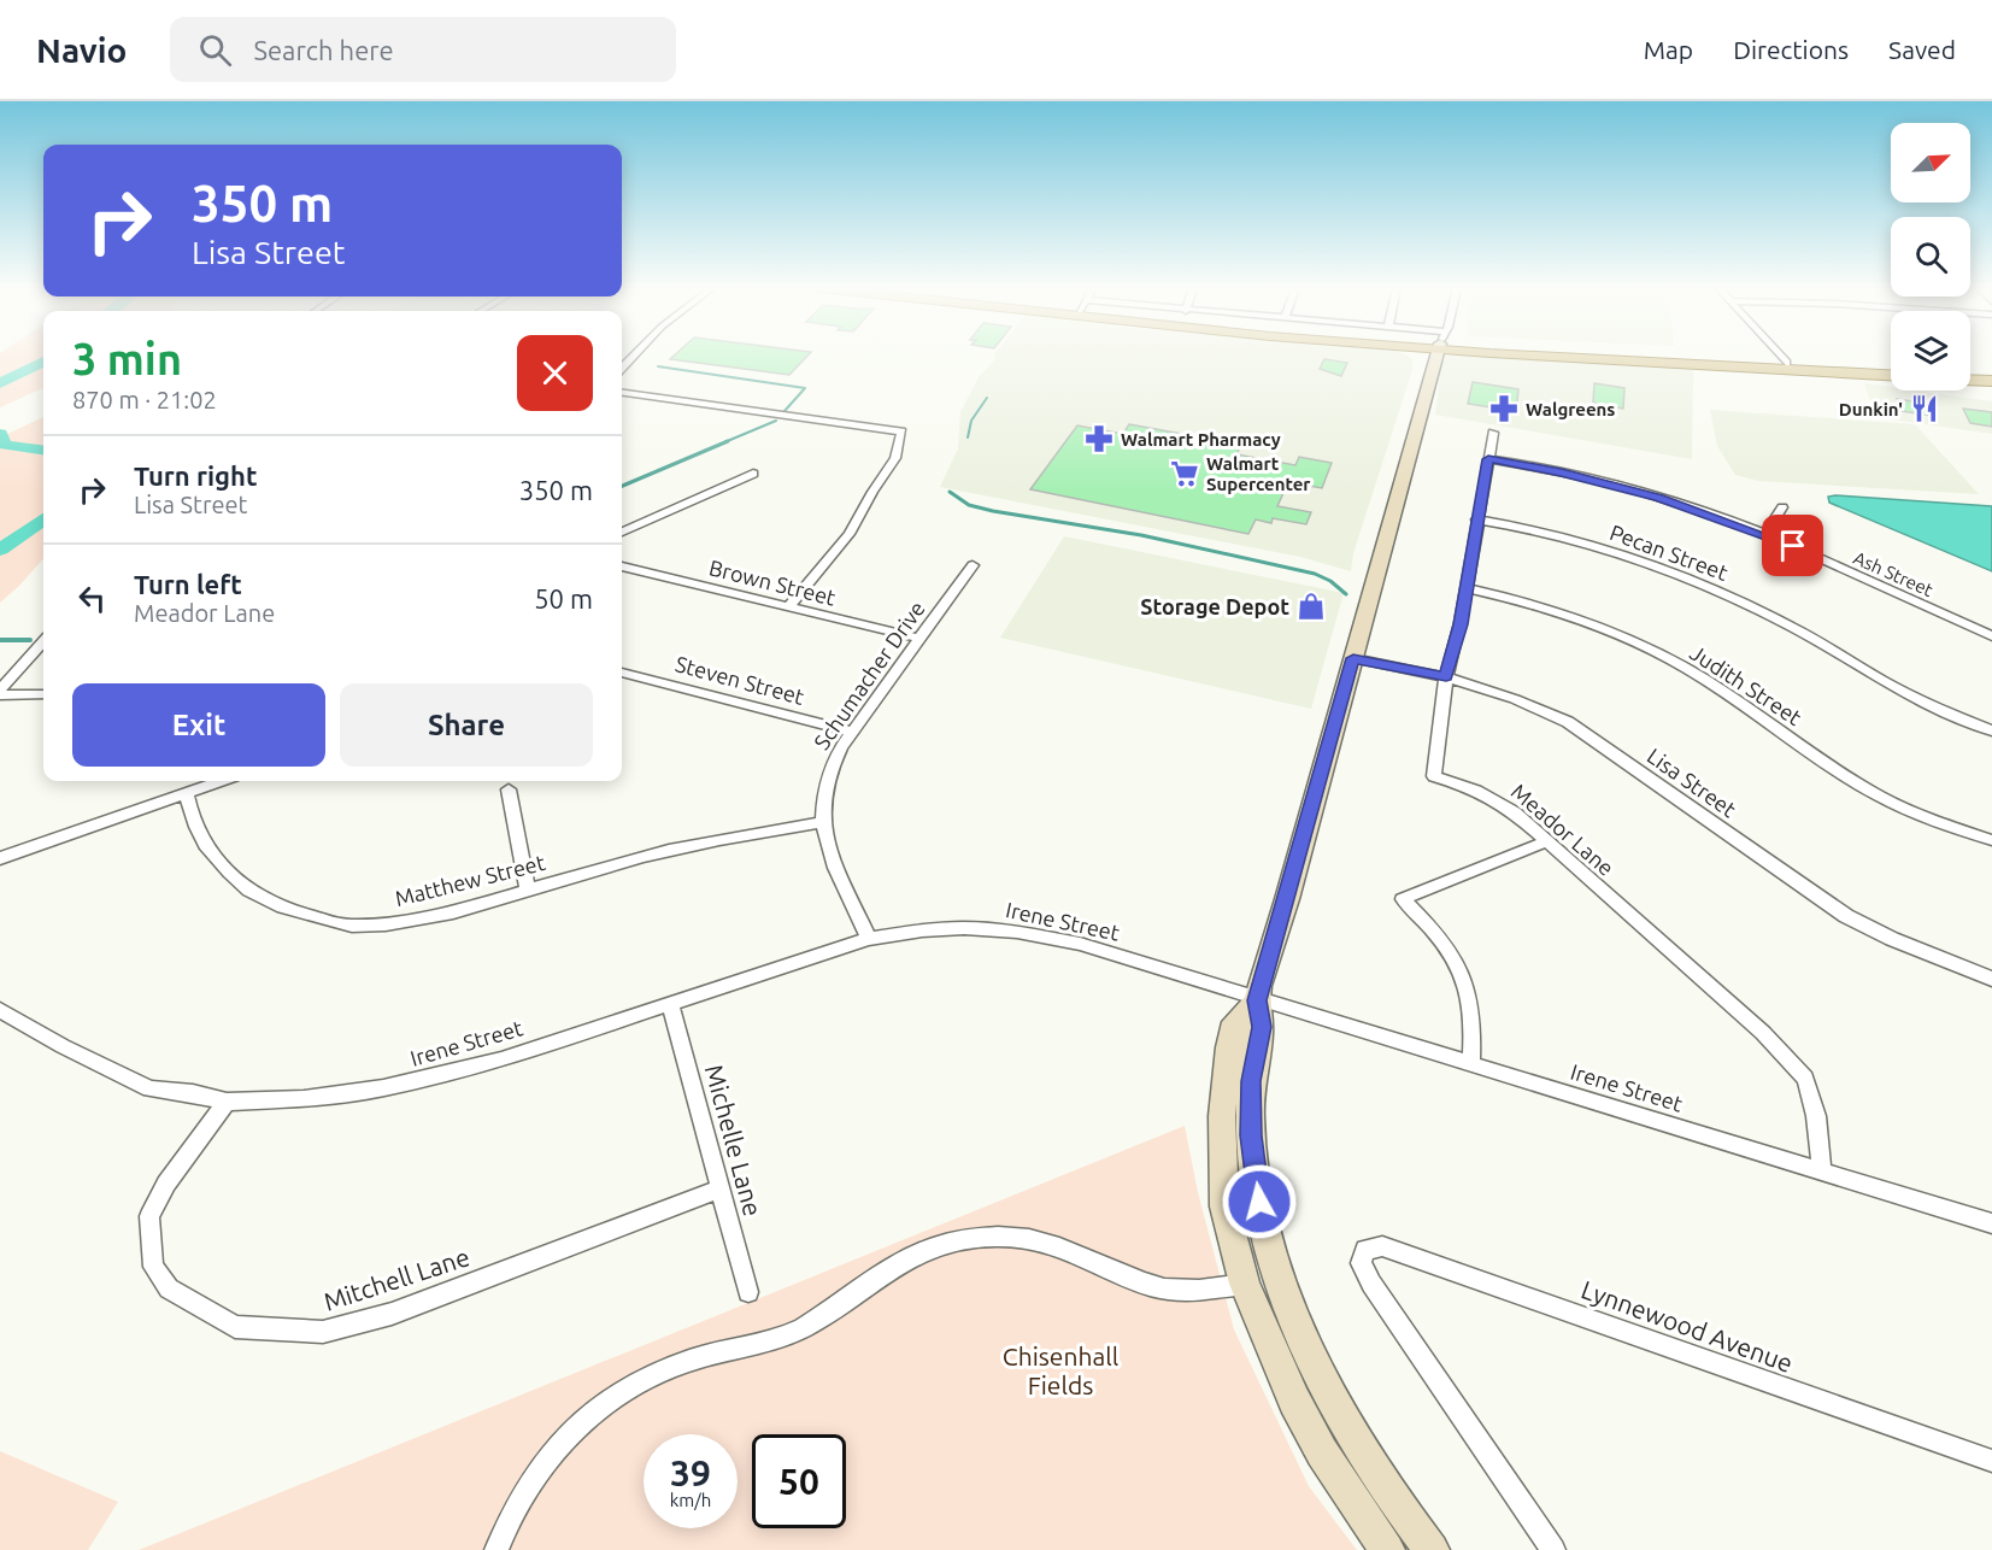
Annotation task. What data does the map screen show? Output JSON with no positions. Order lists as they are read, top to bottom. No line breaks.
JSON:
{"streets":{"street":["Pecan Street","Ash Street","Brown Street","Schumacher Drive","Steven Street","Judith Street","Lisa Street","Meador Lane","Matthew Street","Irene Street","Michelle Lane","Mitchell Lane","Lynnewood Avenue"]},"crossings":[["Pecan Street","Meador Lane"],["Ash Street","Meador Lane"],["Brown Street","Schumacher Drive"],["Schumacher Drive","Steven Street"],["Schumacher Drive","Matthew Street"],["Schumacher Drive","Irene Street"],["Judith Street","Meador Lane"],["Lisa Street","Meador Lane"],["Meador Lane","Irene Street"],["Irene Street","Michelle Lane"],["Irene Street","Mitchell Lane"],["Michelle Lane","Mitchell Lane"]],"parks":["Chisenhall Fields"],"places":{"pharmacy":["Walgreens","Walmart Pharmacy"],"restaurant":["Dunkin'"],"supermarket":["Walmart Supercenter"],"shop":["Storage Depot"]},"north":"top right","page":{"header":"Navio","search":"Search here","nav":["Map","Directions","Saved"],"turn":["350 m","Lisa Street"],"heading":["3 min","870 m · 21:02"],"list":[{"name":"Turn right","note":"Lisa Street","value":"350 m"},{"name":"Turn left","note":"Meador Lane","value":"50 m"}],"buttons":["Exit","Share"],"speed":"39 km/h","limit":"50"}}
